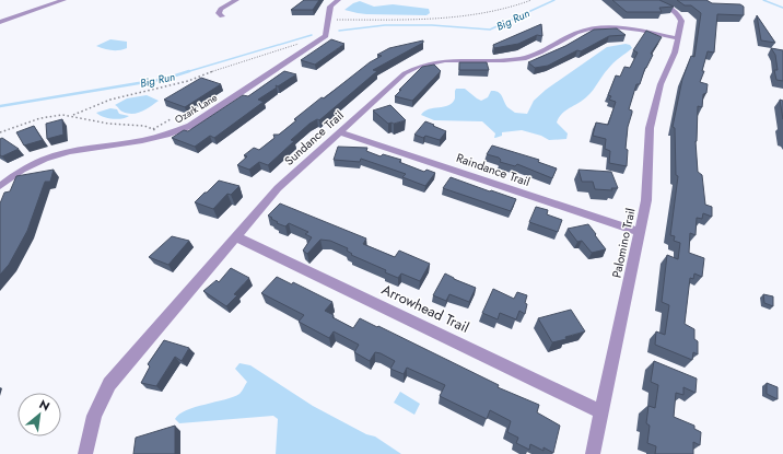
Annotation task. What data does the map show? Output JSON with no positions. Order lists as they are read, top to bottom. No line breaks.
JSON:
{"streets":{"street":["Ozark Lane","Sundance Trail","Raindance Trail","Palomino Trail","Arrowhead Trail"]},"crossings":[["Sundance Trail","Raindance Trail"],["Sundance Trail","Palomino Trail"],["Sundance Trail","Arrowhead Trail"],["Raindance Trail","Palomino Trail"],["Palomino Trail","Arrowhead Trail"]],"water":["Big Run"],"north":"top right"}
